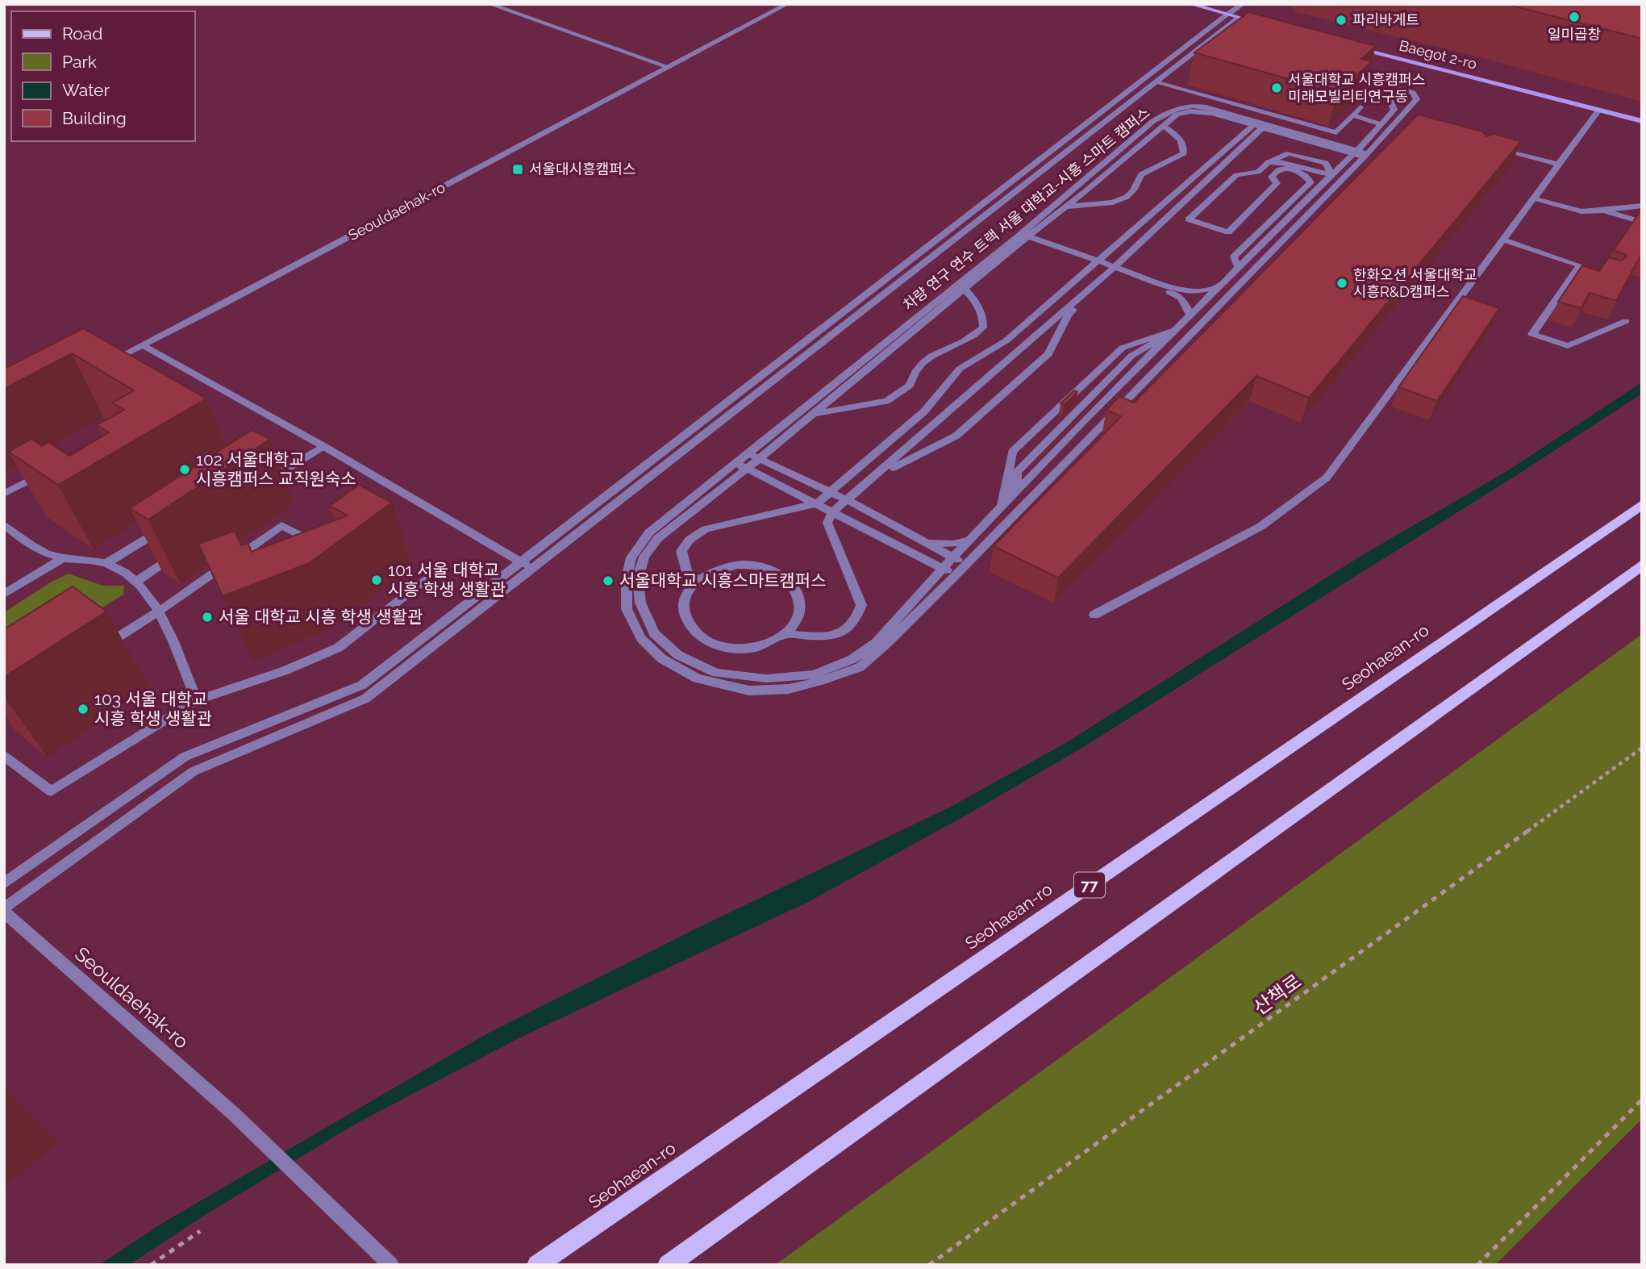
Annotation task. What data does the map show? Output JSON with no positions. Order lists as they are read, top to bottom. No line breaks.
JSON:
{"streets":{"main road":["Baegot 2-ro","Seohaean-ro","77"],"street":["차량 연구 연수 트랙 서울 대학교-시흥 스마트 캠퍼스","Seouldaehak-ro"],"path":["산책로"]},"places":{"other":["일미곱창","파리바게트","서울대학교 시흥캠퍼스 미래모빌리티연구동","한화오션 서울대학교 시흥R&D캠퍼스","102 서울대학교 시흥캠퍼스 교직원숙소","101 서울 대학교 시흥 학생 생활관","서울대학교 시흥스마트캠퍼스","서울 대학교 시흥 학생 생활관","103 서울 대학교 시흥 학생 생활관"],"transit":["서울대시흥캠퍼스"]},"legend":["Road","Park","Water","Building"]}
